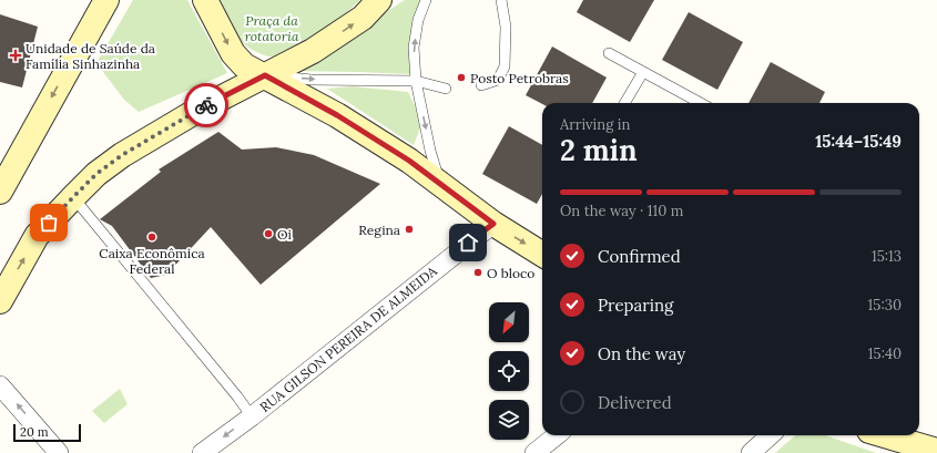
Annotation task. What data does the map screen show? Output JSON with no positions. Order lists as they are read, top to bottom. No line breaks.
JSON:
{"streets":{"street":["RUA GILSON PEREIRA DE ALMEIDA"]},"parks":["Praça da rotatoria"],"places":{"health":["Unidade de Saúde da Família Sinhazinha"],"other":["Posto Petrobras","Regina","Oi","Caixa Econômica Federal","O bloco"]},"scale_bar":"20 m","north":"bottom left","page":{"heading":["2 min","Arriving in","15:44–15:49"],"bar":"On the way · 110 m","list":[["Confirmed","15:13"],["Preparing","15:30"],["On the way","15:40"],"Delivered"],"scale":"20 m"}}
